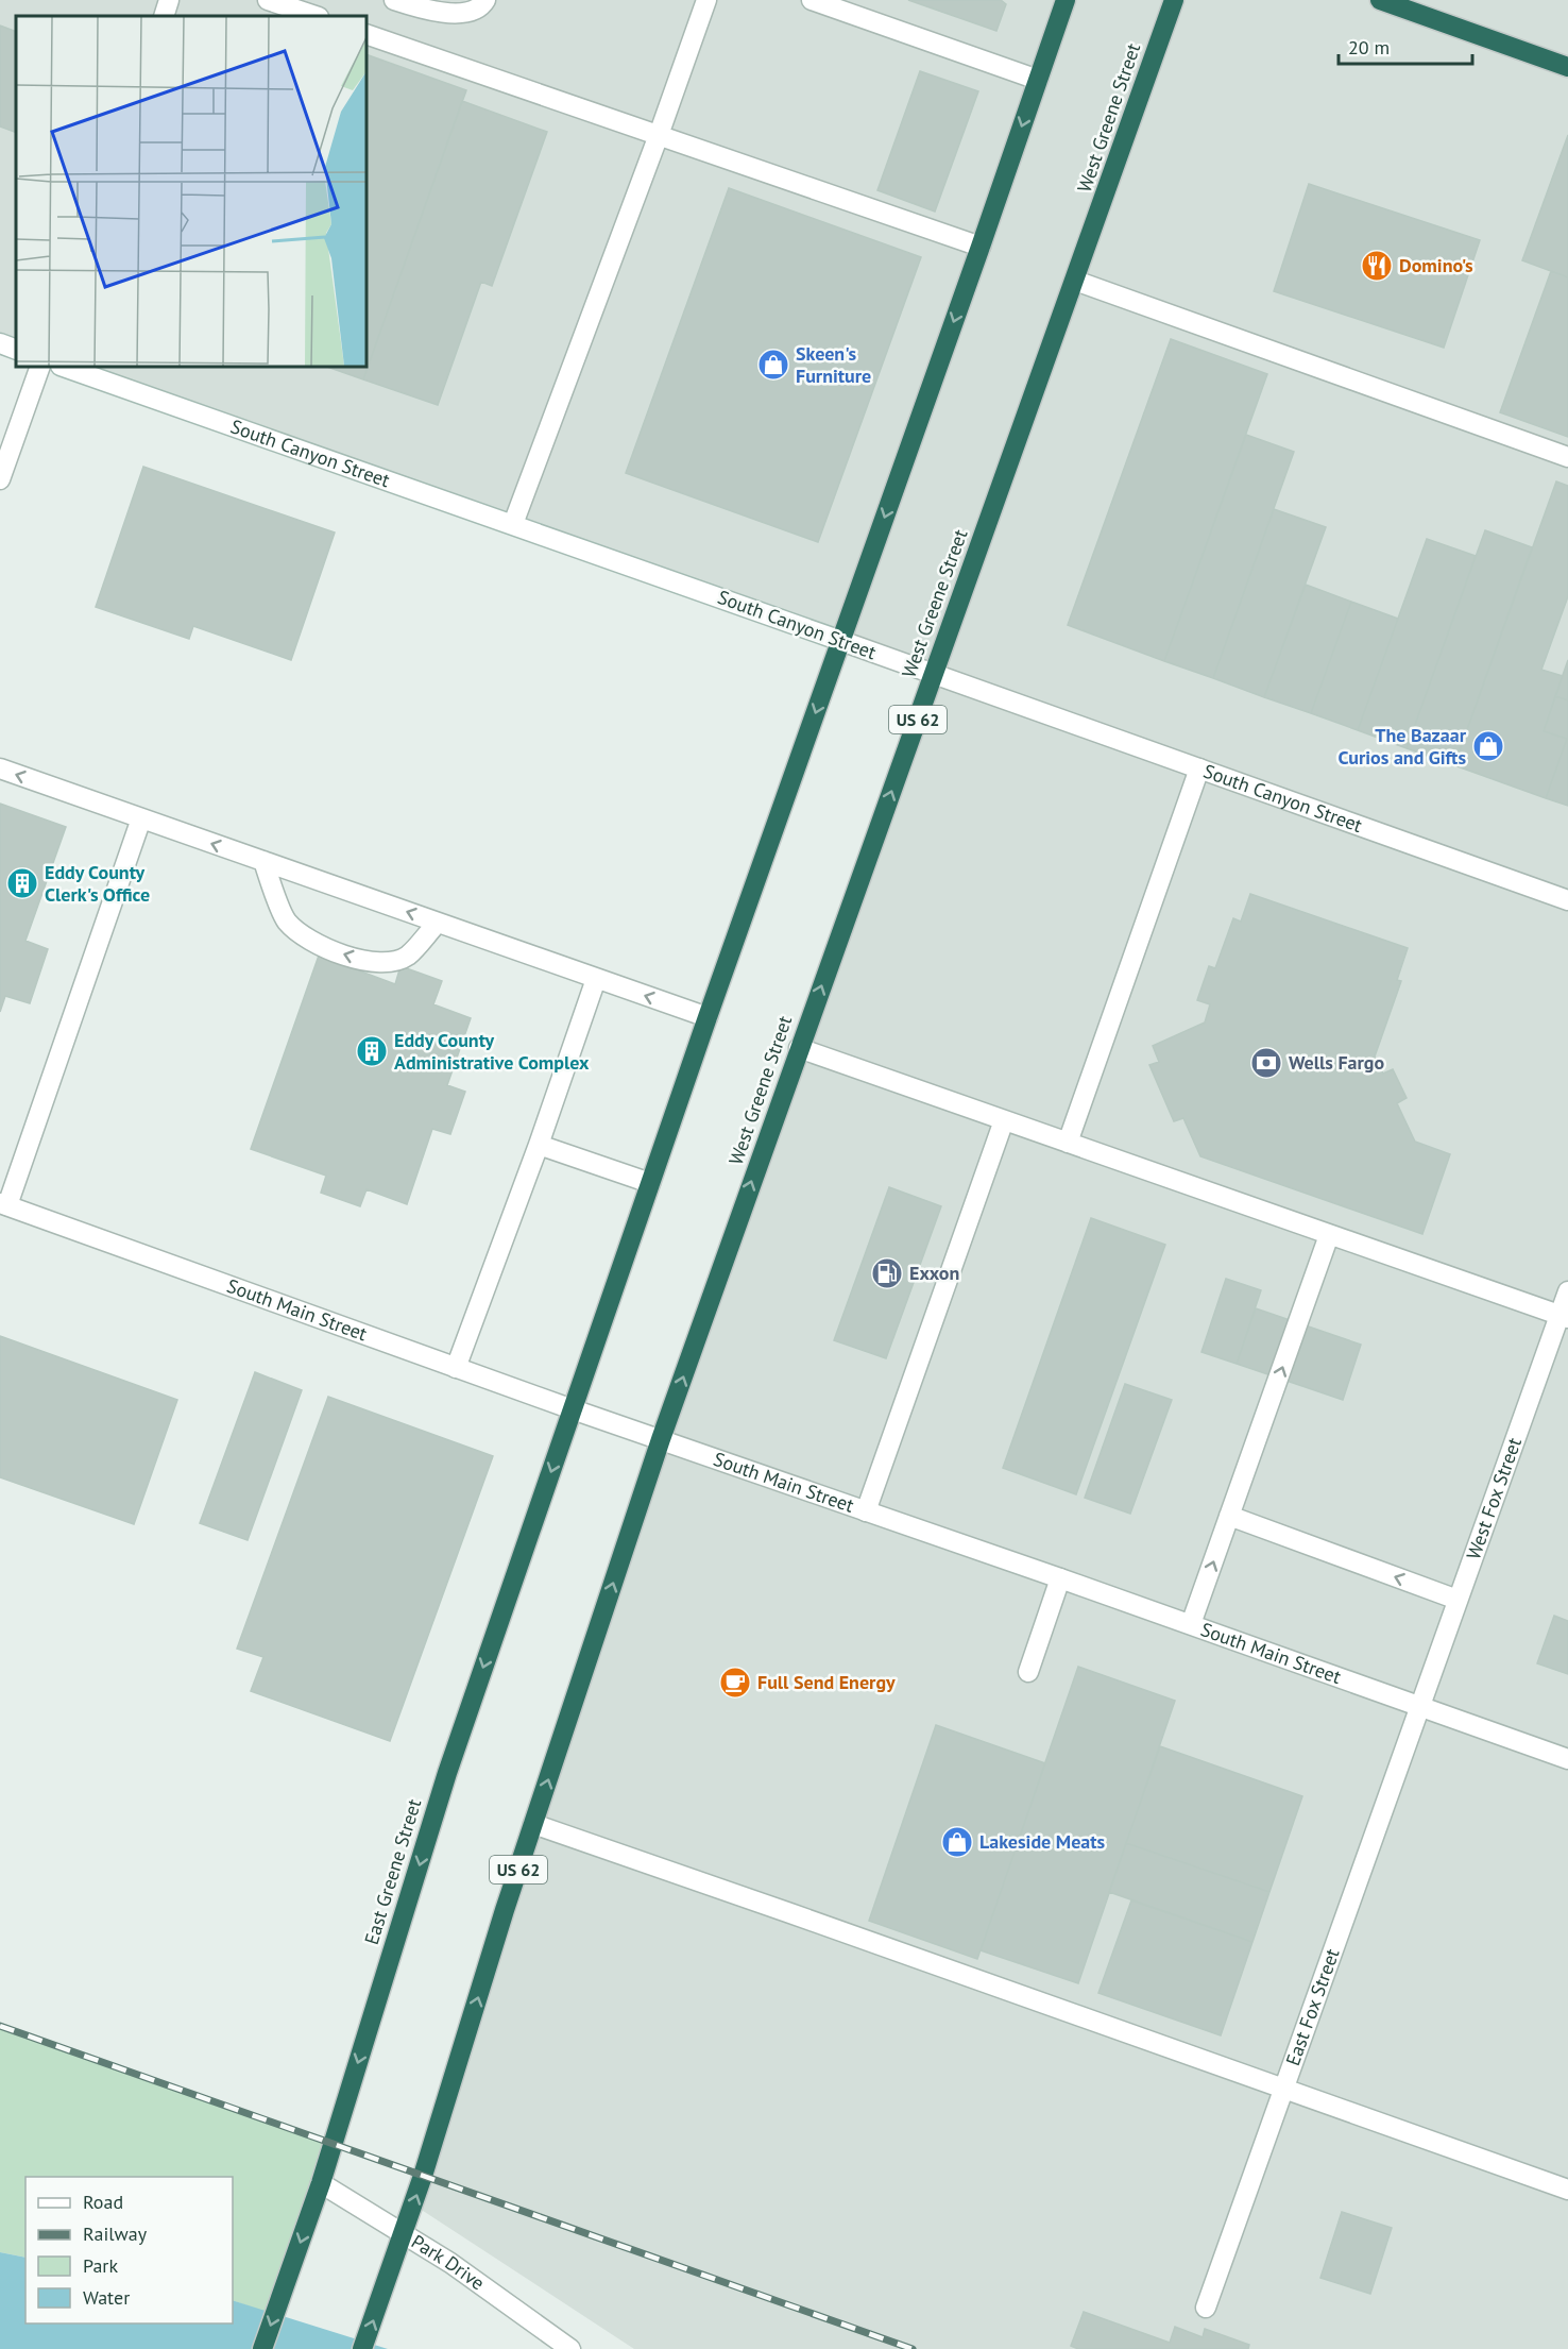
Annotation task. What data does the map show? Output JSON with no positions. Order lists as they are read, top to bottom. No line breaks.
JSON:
{"streets":{"highway":["West Greene Street","US 62","East Greene Street"],"street":["South Canyon Street","South Main Street","West Fox Street","East Fox Street","Park Drive"]},"crossings":[["West Greene Street","South Canyon Street"],["West Greene Street","US 62"],["West Greene Street","South Main Street"],["US 62","South Main Street"],["US 62","Park Drive"],["South Main Street","West Fox Street"],["South Main Street","East Greene Street"],["South Main Street","East Fox Street"],["West Fox Street","East Fox Street"],["East Greene Street","Park Drive"]],"places":{"restaurant":["Domino's"],"shop":["Skeen's Furniture","The Bazaar Curios and Gifts","Lakeside Meats"],"building":["Eddy County Clerk's Office","Eddy County Administrative Complex"],"bank":["Wells Fargo"],"fuel station":["Exxon"],"cafe":["Full Send Energy"]},"legend":["Road","Railway","Park","Water"],"scale_bar":"20 m"}
